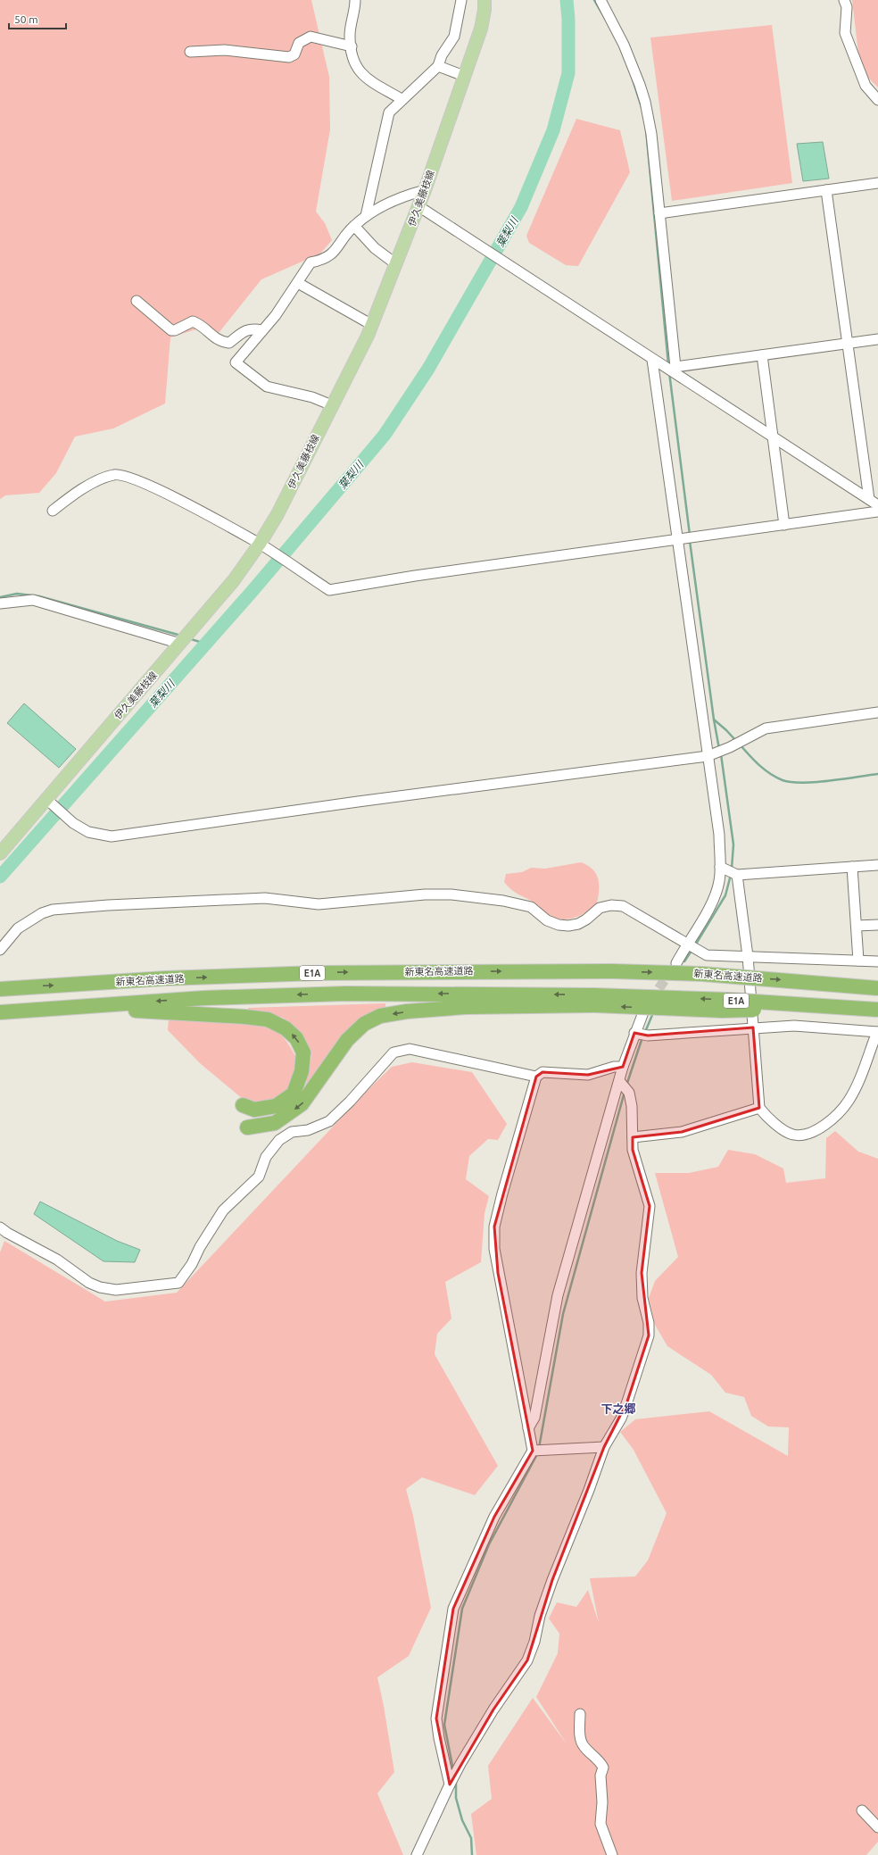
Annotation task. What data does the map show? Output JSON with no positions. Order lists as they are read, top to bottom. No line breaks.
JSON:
{"streets":{"highway":["新東名高速道路","E1A"],"main road":["伊久美藤枝線"]},"districts":["下之郷"],"water":["葉梨川"],"scale_bar":"50 m"}
